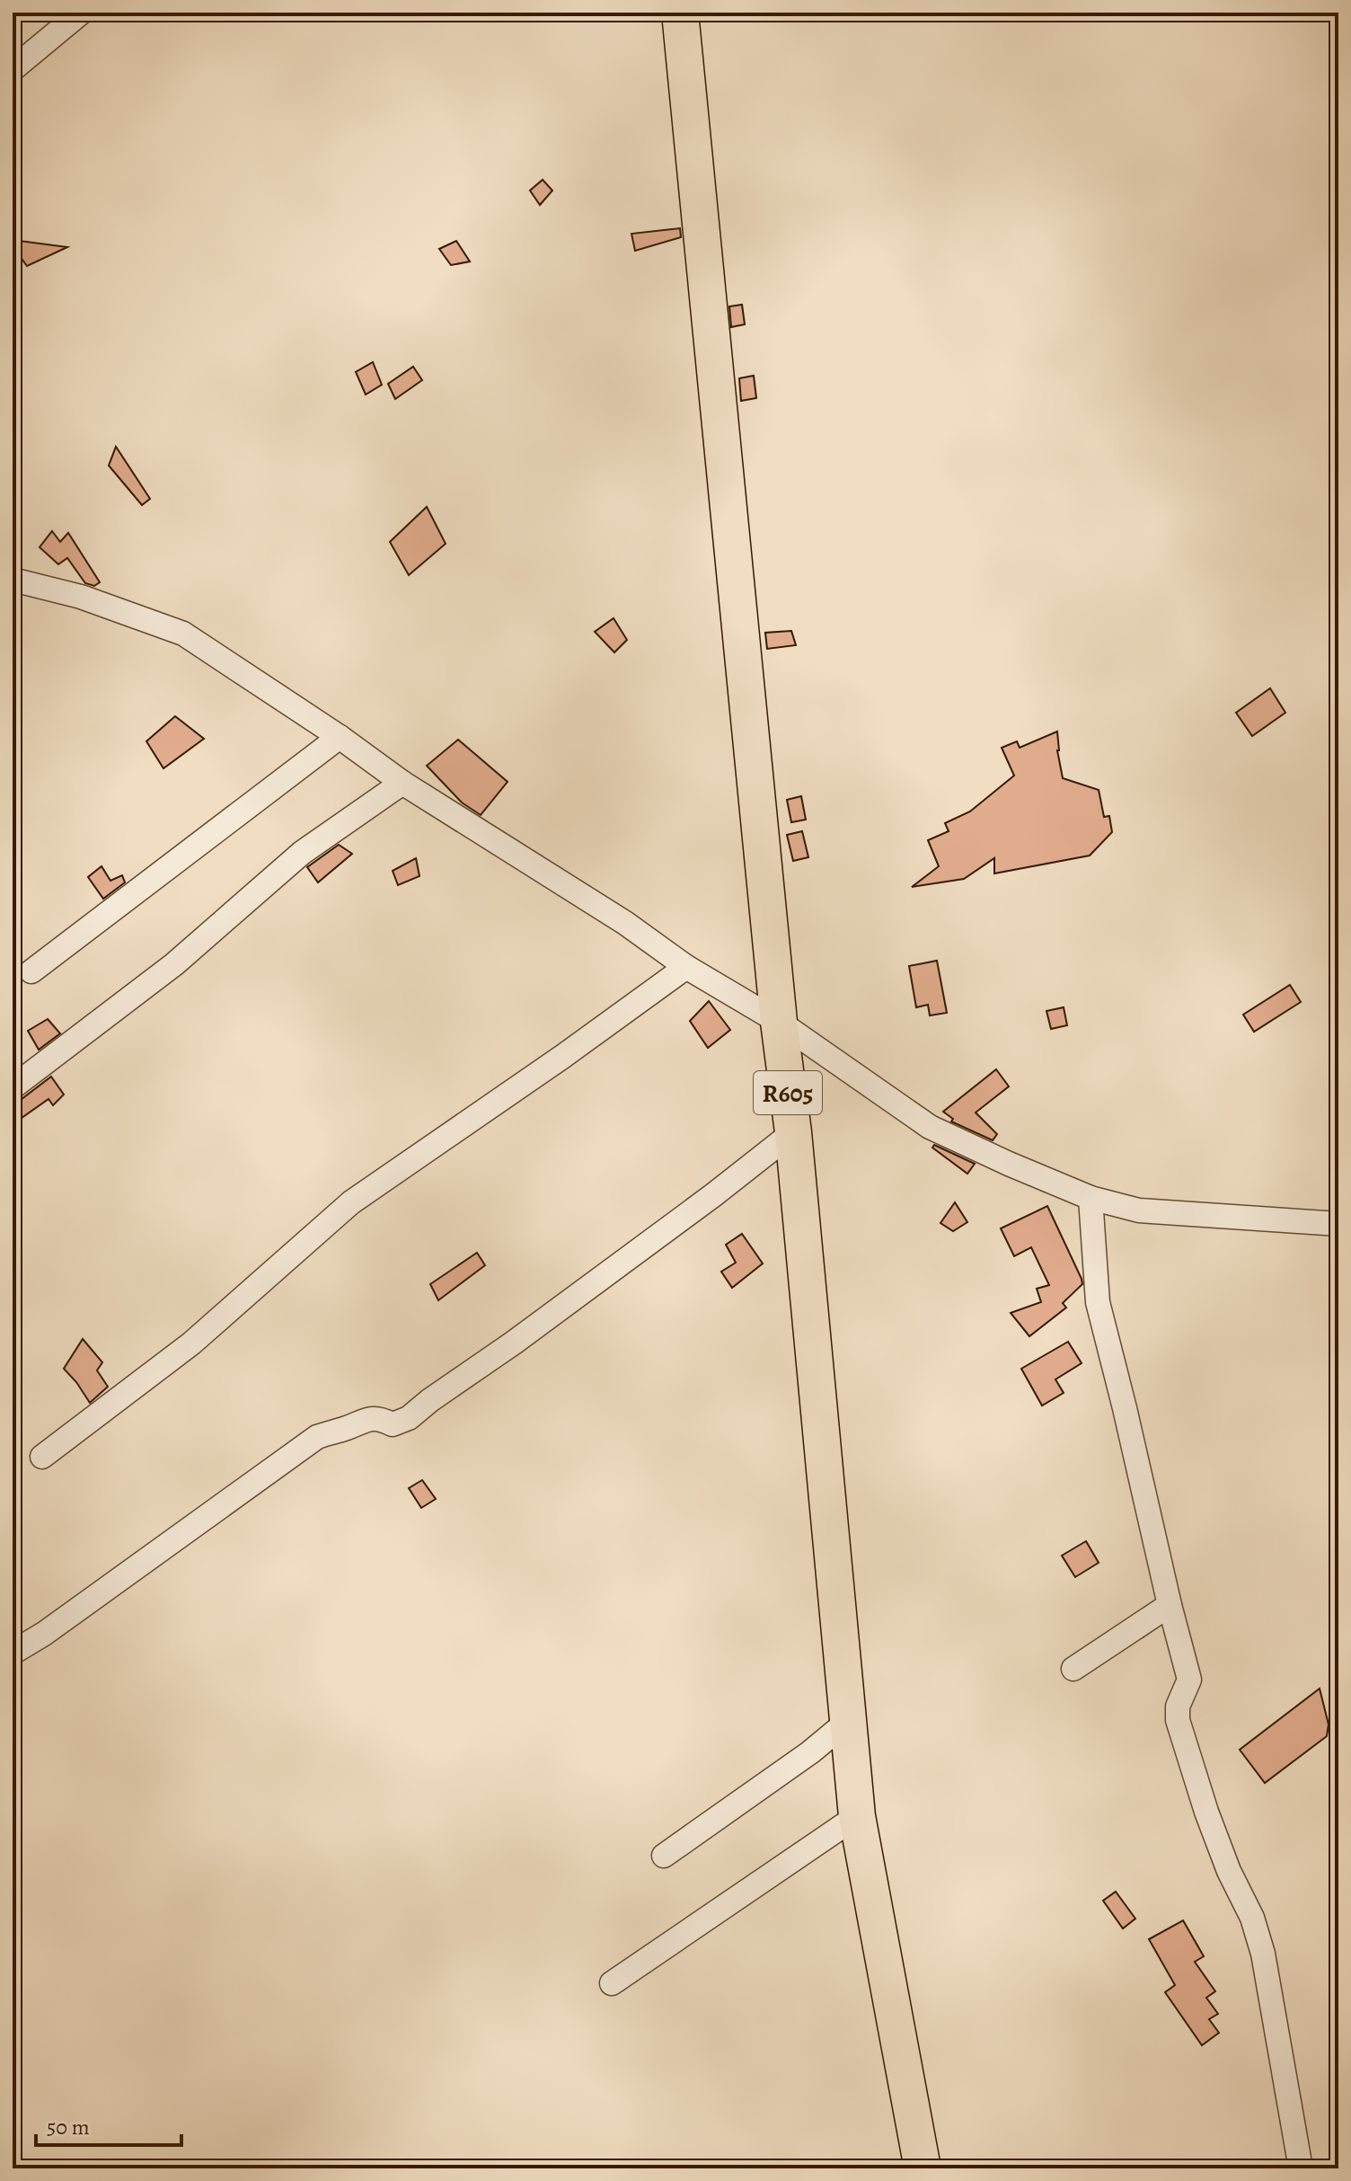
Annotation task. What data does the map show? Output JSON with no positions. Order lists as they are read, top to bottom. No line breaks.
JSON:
{"streets":{"main road":["R605"]},"scale_bar":"50 m"}
